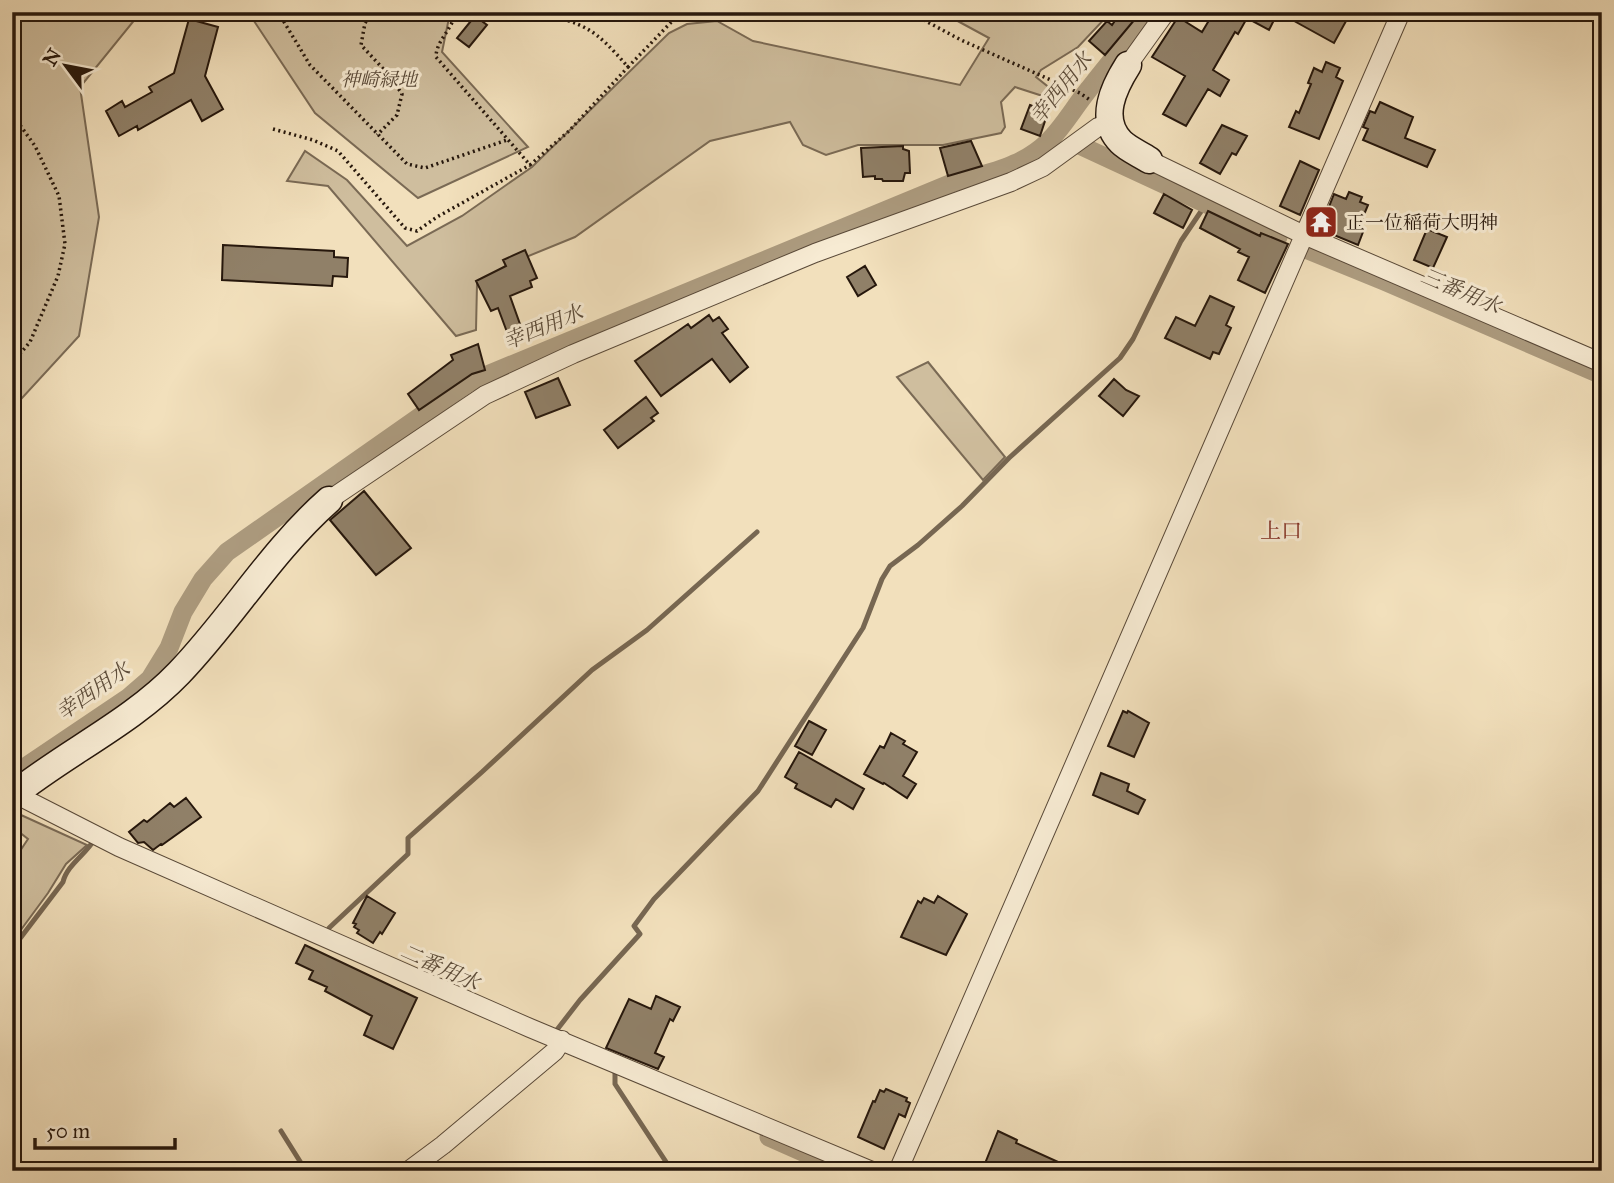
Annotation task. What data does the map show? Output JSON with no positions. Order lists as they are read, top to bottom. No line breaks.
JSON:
{"districts":["上口"],"water":["幸西用水","三番用水","二番用水"],"parks":["神崎緑地"],"places":{"temple":["正一位稲荷大明神"]},"scale_bar":"50 m","north":"top left"}
